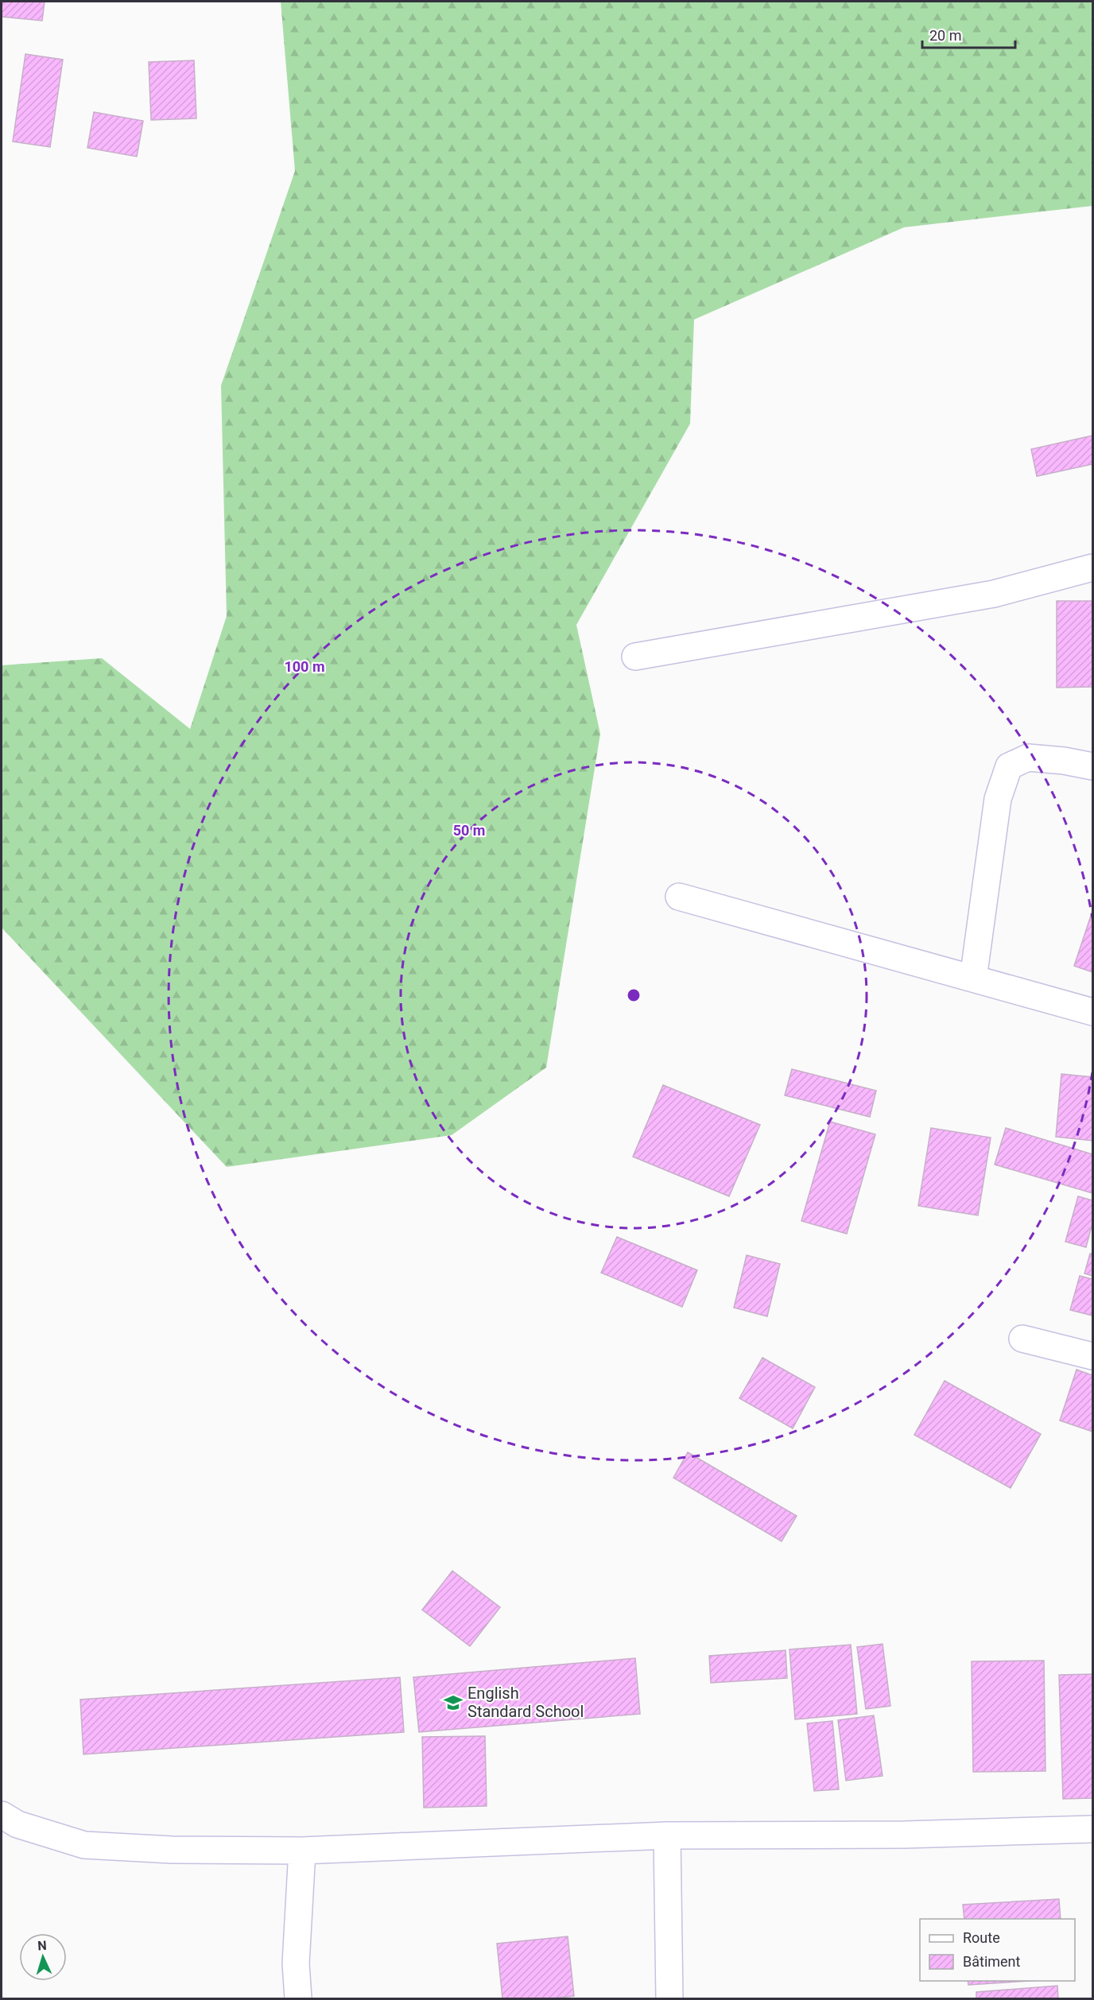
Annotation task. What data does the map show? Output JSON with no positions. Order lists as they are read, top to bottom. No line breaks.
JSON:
{"places":{"school or university":["English Standard School"]},"legend":["Route","Bâtiment"],"scale_bar":"20 m","north":"top","rings":["100 m","50 m"]}
